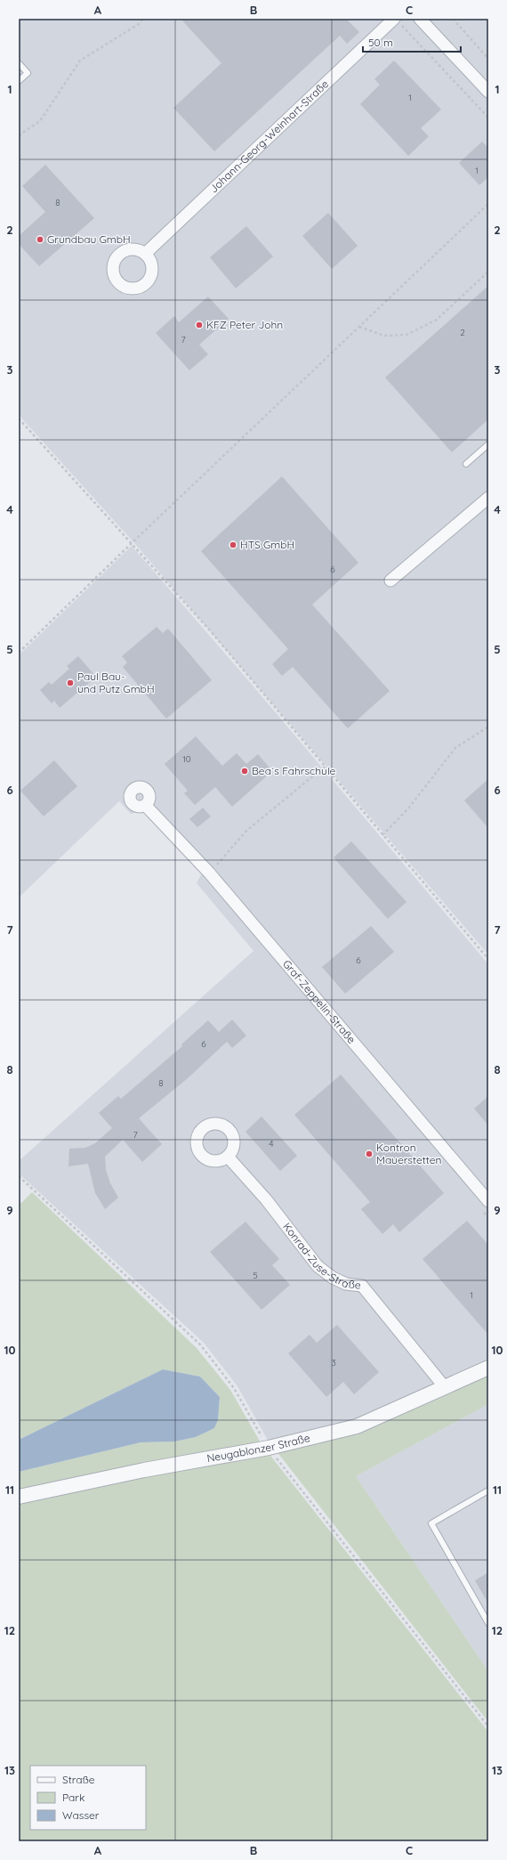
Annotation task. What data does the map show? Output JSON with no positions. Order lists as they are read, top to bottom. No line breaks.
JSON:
{"streets":{"street":["Johann-Georg-Weinhart-Straße","Graf-Zeppelin-Straße","Konrad-Zuse-Straße","Neugablonzer Straße"]},"crossings":[["Konrad-Zuse-Straße","Neugablonzer Straße"]],"places":["Grundbau GmbH","KFZ Peter John","HTS GmbH","Paul Bau- und Putz GmbH","Bea´s Fahrschule","Kontron Mauerstetten"],"house_numbers":["1","1","8","2","7","6","10","6","6","8","7","4","5","1","3"],"legend":["Straße","Park","Wasser"],"scale_bar":"50 m","grid":{"columns":["A","B","C"],"rows":["1","2","3","4","5","6","7","8","9","10","11","12","13"]}}
